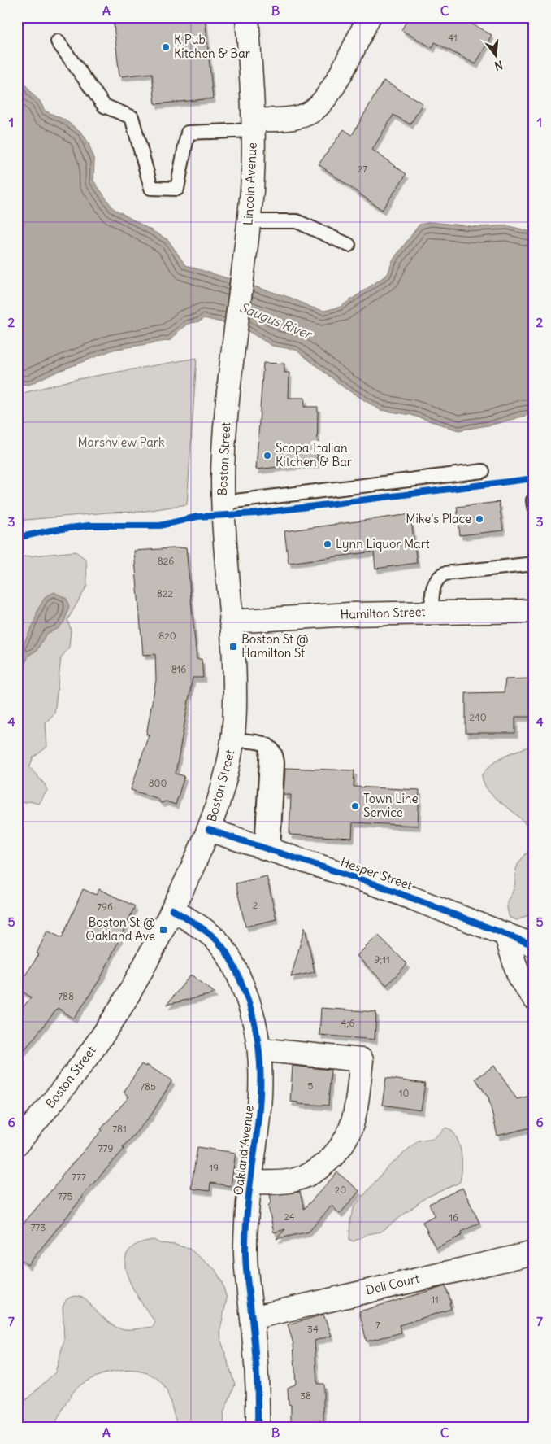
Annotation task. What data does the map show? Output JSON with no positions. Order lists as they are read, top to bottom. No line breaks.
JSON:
{"streets":{"street":["Lincoln Avenue","Boston Street","Hamilton Street","Hesper Street","Oakland Avenue","Dell Court"]},"crossings":[["Lincoln Avenue","Boston Street"],["Boston Street","Hamilton Street"],["Boston Street","Hesper Street"],["Boston Street","Oakland Avenue"],["Oakland Avenue","Dell Court"]],"water":["Saugus River"],"parks":["Marshview Park"],"places":{"other":["K Pub Kitchen & Bar","Scopa Italian Kitchen & Bar","Mike's Place","Lynn Liquor Mart","Town Line Service"],"transit":["Boston St @ Hamilton St","Boston St @ Oakland Ave"]},"house_numbers":["41","27","826","822","820","816","240","800","2","796","9;11","788","4;6","5","785","10","781","779","19","777","20","775","24","16","773","11","7","34","38"],"north":"bottom","grid":{"columns":["A","B","C"],"rows":["1","2","3","4","5","6","7"]}}
